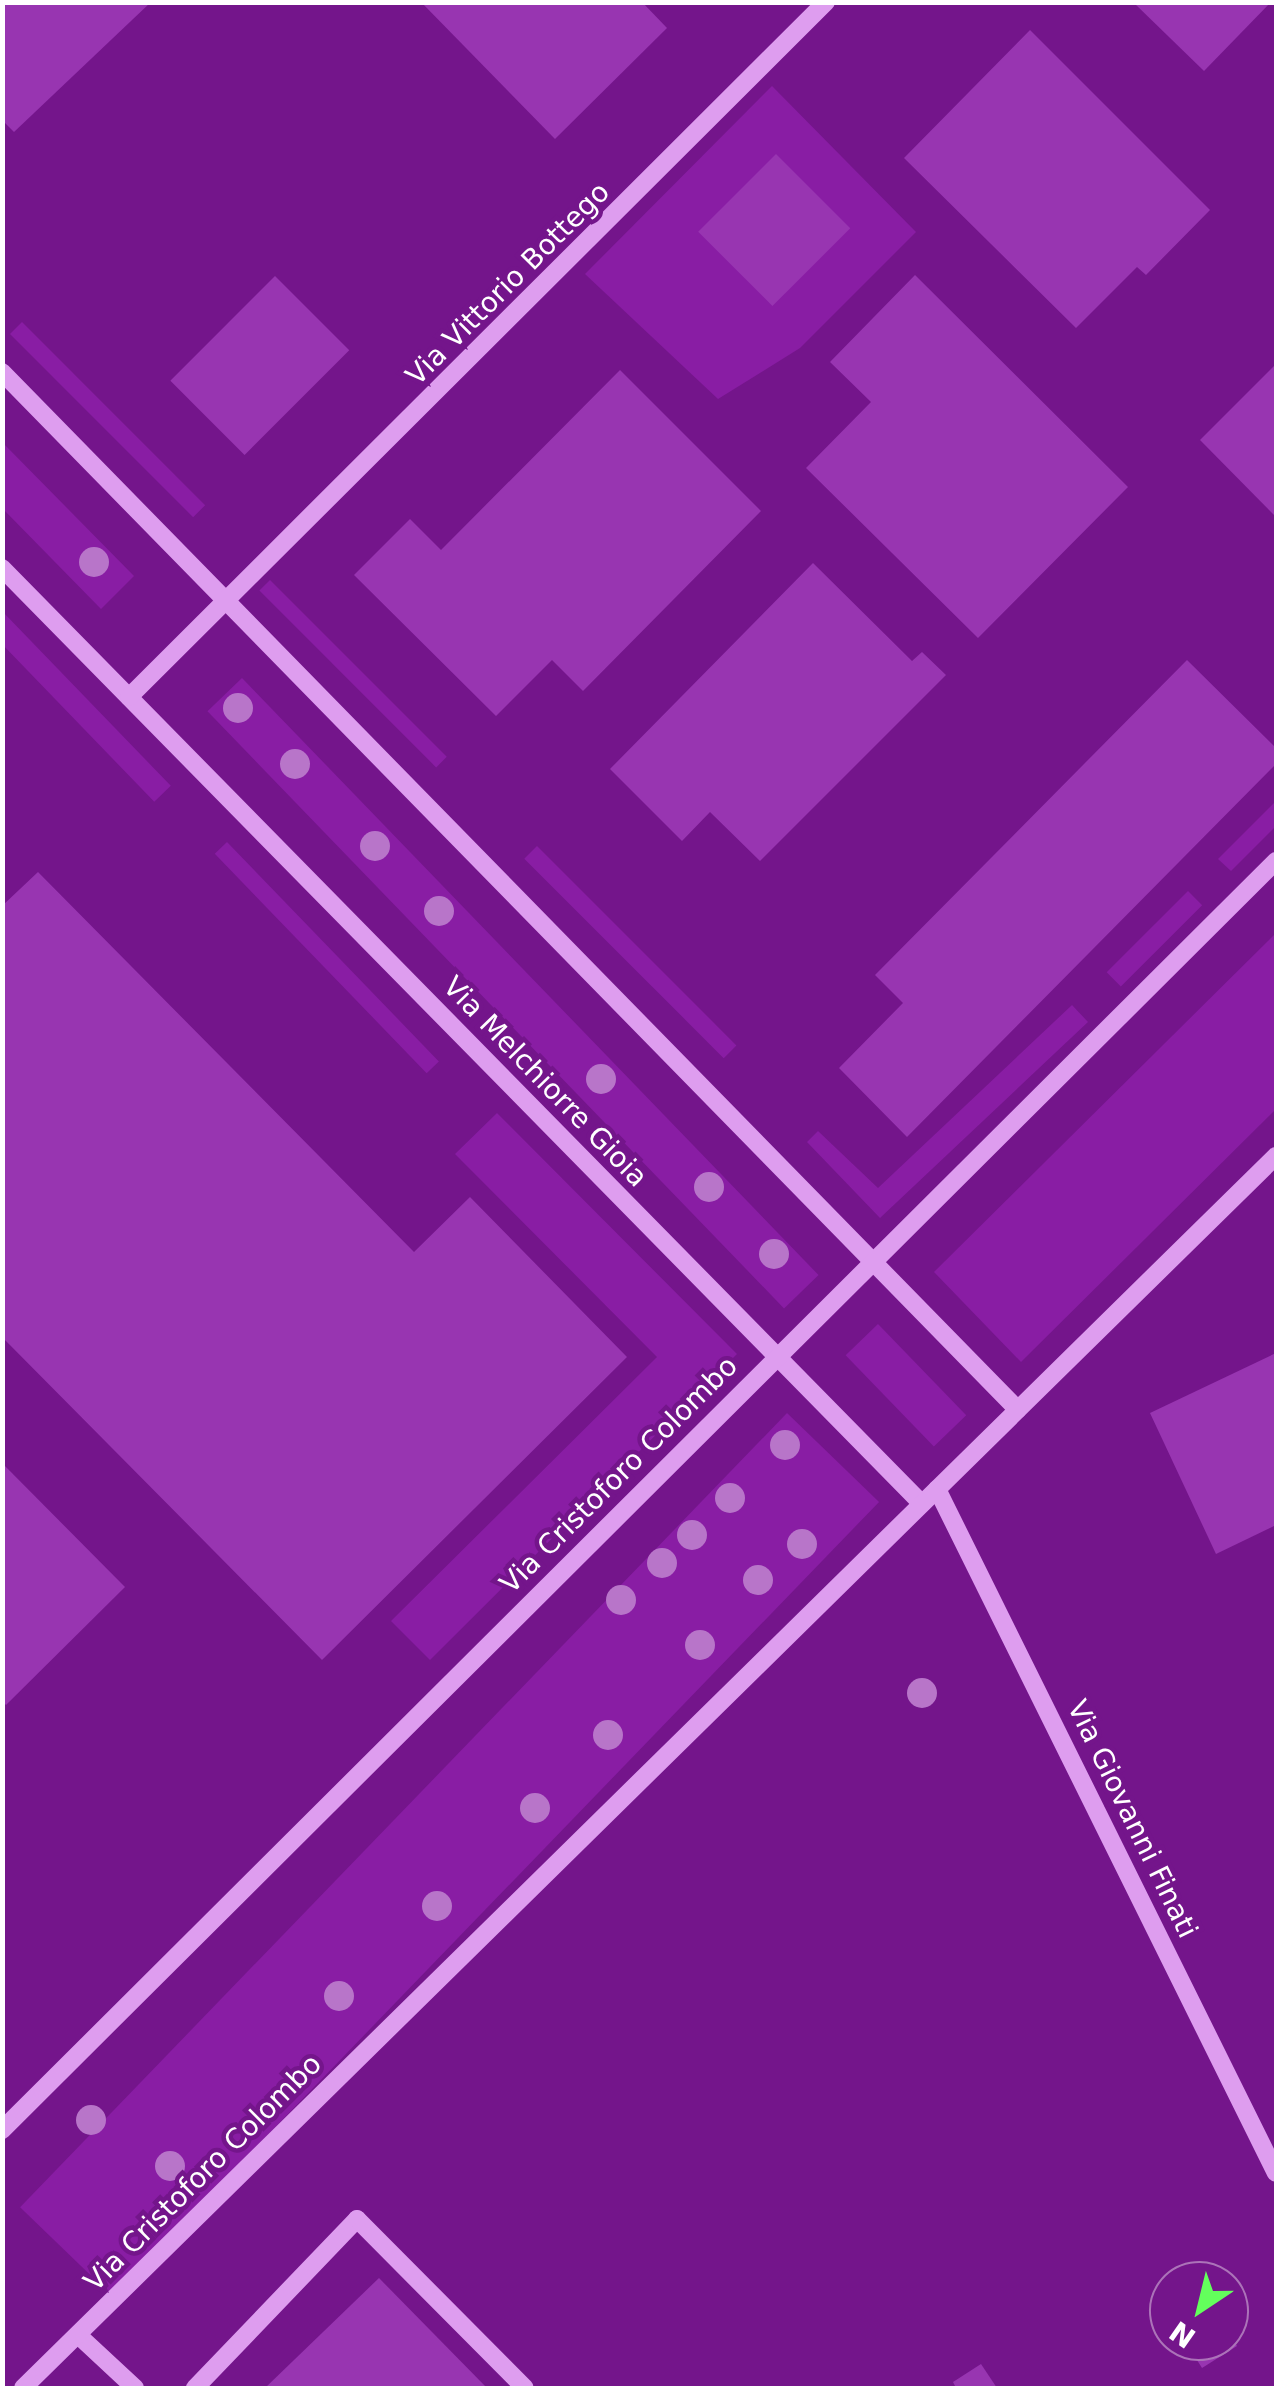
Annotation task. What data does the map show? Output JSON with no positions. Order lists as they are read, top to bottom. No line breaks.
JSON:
{"streets":{"street":["Via Vittorio Bottego","Via Melchiorre Gioia","Via Cristoforo Colombo","Via Giovanni Finati"]},"crossings":[["Via Melchiorre Gioia","Via Cristoforo Colombo"],["Via Cristoforo Colombo","Via Giovanni Finati"]],"north":"bottom left"}
